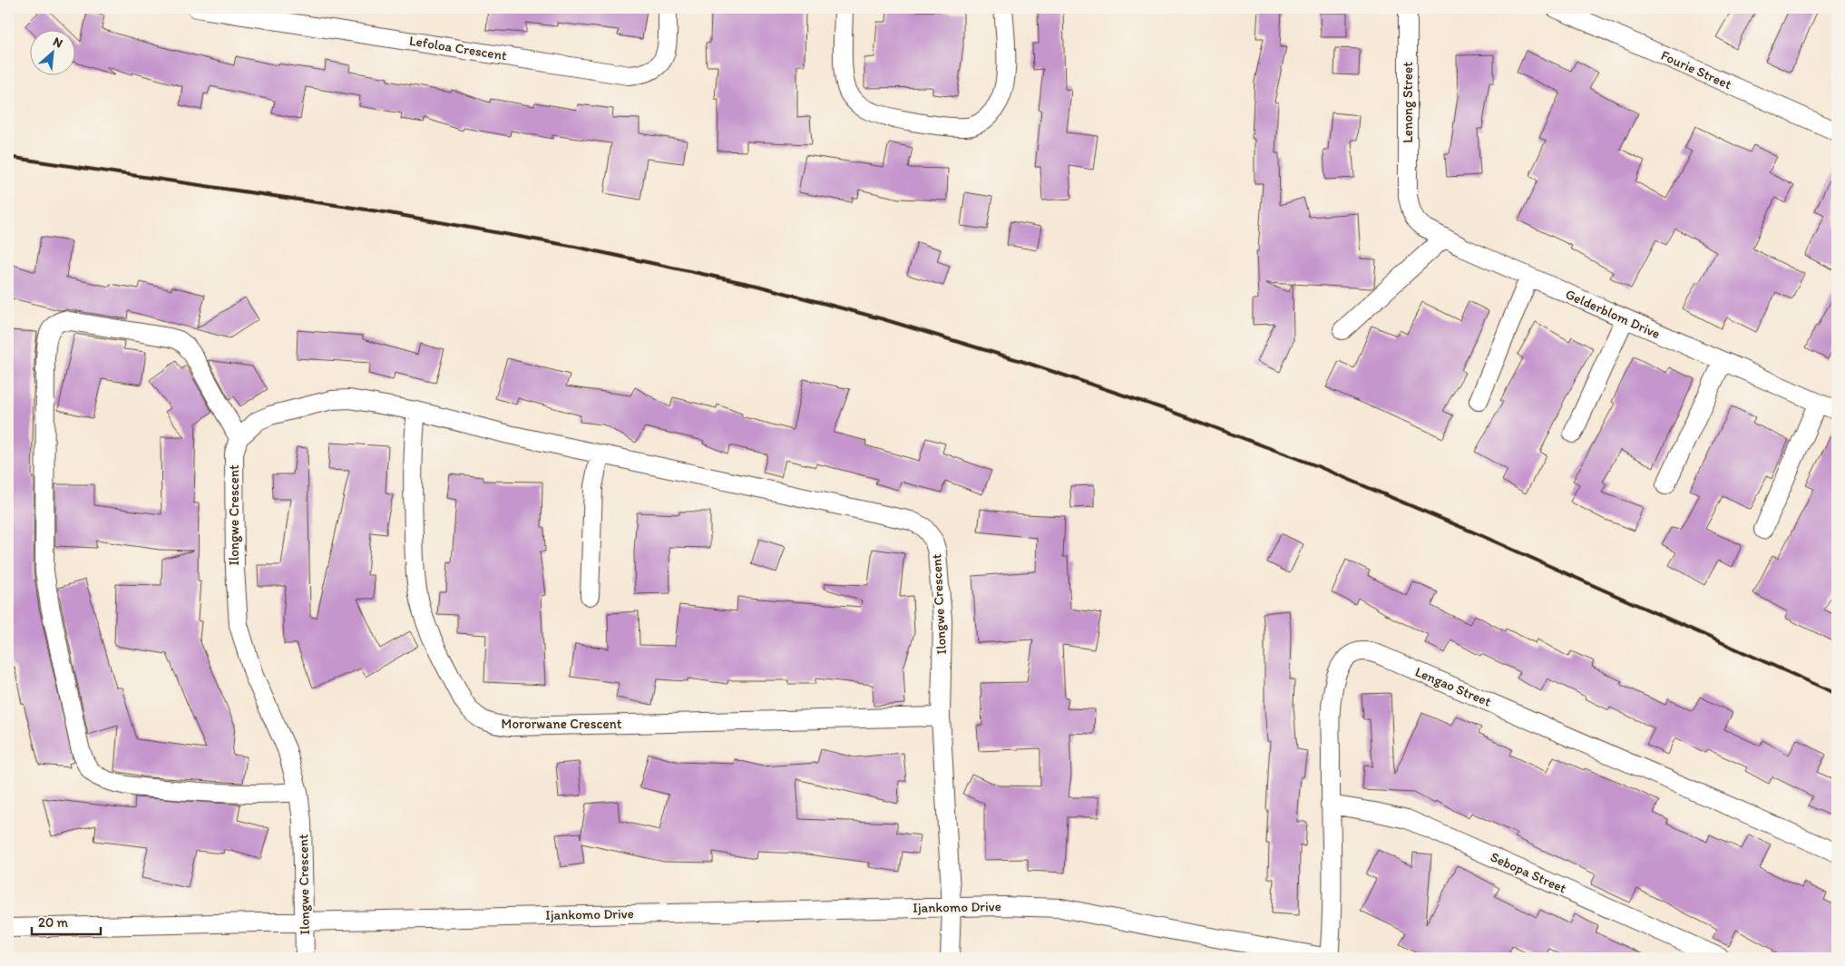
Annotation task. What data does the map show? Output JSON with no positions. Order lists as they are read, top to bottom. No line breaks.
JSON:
{"streets":{"street":["Lefoloa Crescent","Fourie Street","Lenong Street","Gelderblom Drive","Ilongwe Crescent","Lengao Street","Mororwane Crescent","Sebopa Street","Ijankomo Drive"]},"crossings":[["Lenong Street","Gelderblom Drive"],["Ilongwe Crescent","Mororwane Crescent"],["Ilongwe Crescent","Ijankomo Drive"],["Lengao Street","Sebopa Street"],["Lengao Street","Ijankomo Drive"]],"scale_bar":"20 m","north":"top right"}
